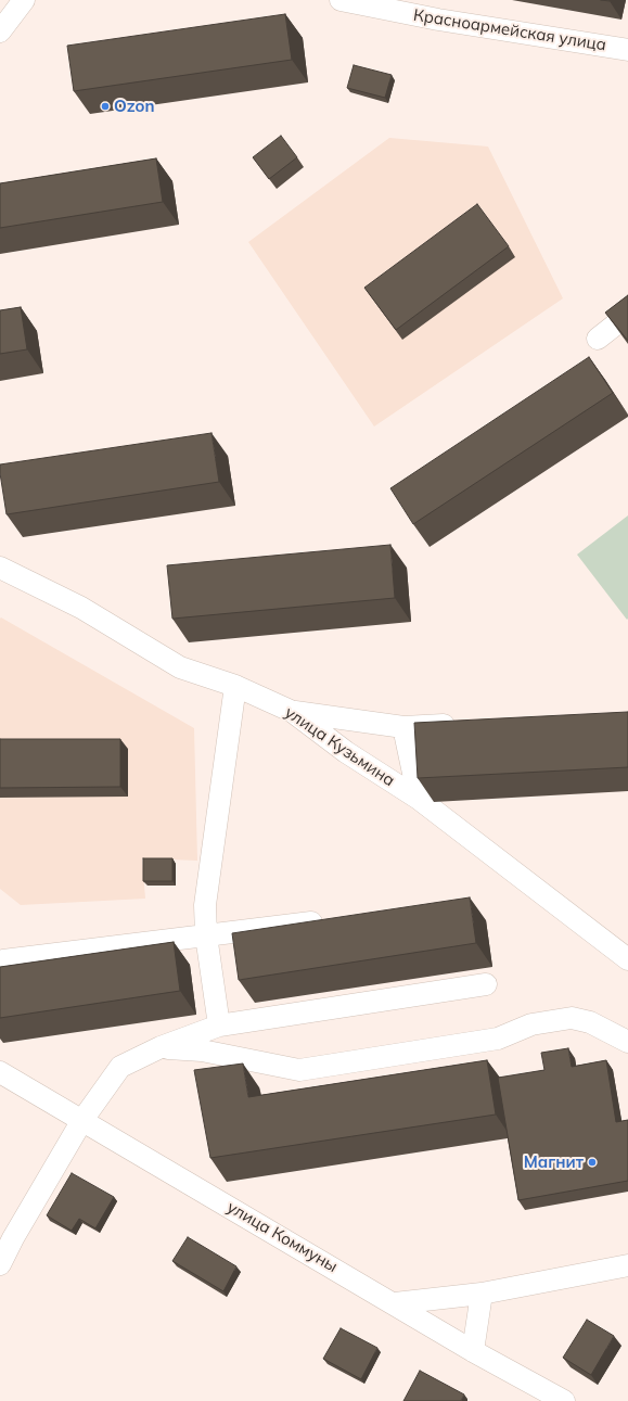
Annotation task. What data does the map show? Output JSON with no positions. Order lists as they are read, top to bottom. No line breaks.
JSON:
{"streets":{"street":["Красноармейская улица","улица Кузьмина","улица Коммуны"]},"places":["Ozon","Магнит"]}
